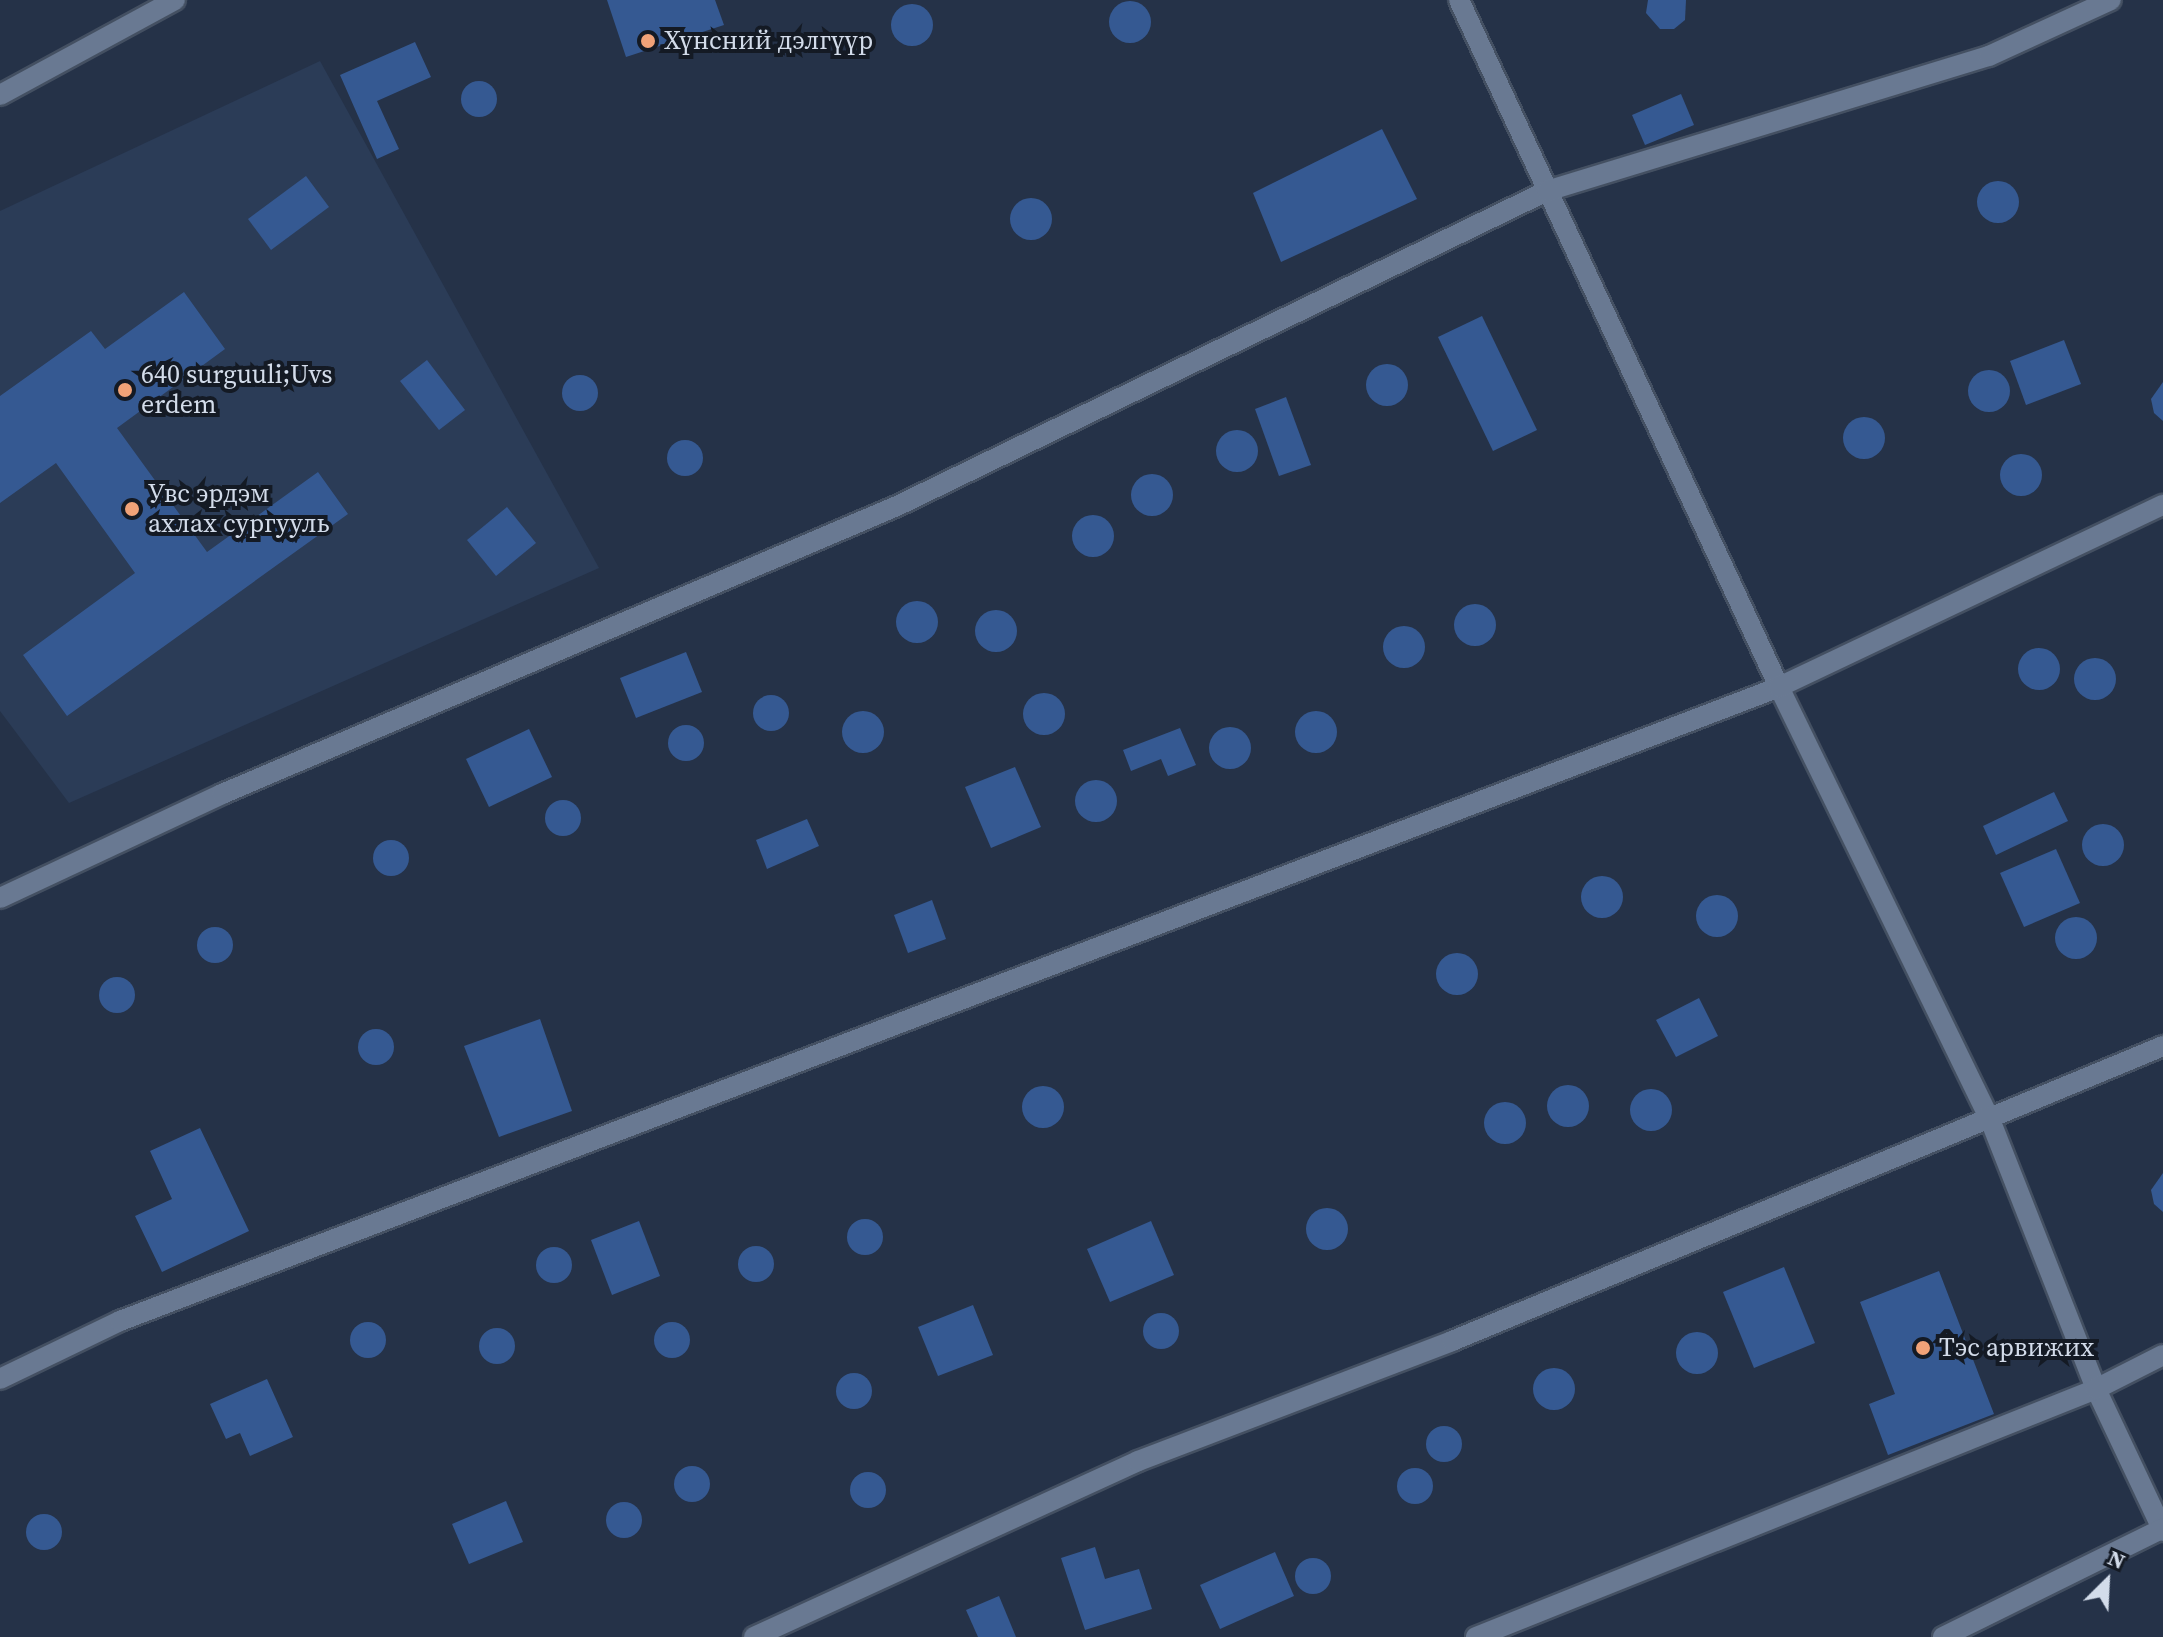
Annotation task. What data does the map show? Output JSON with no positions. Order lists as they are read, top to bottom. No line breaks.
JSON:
{"places":["Хүнсний дэлгүүр","640 surguuli;Uvs erdem","Увс эрдэм ахлах сургууль","Тэс арвижих"],"north":"top right"}
